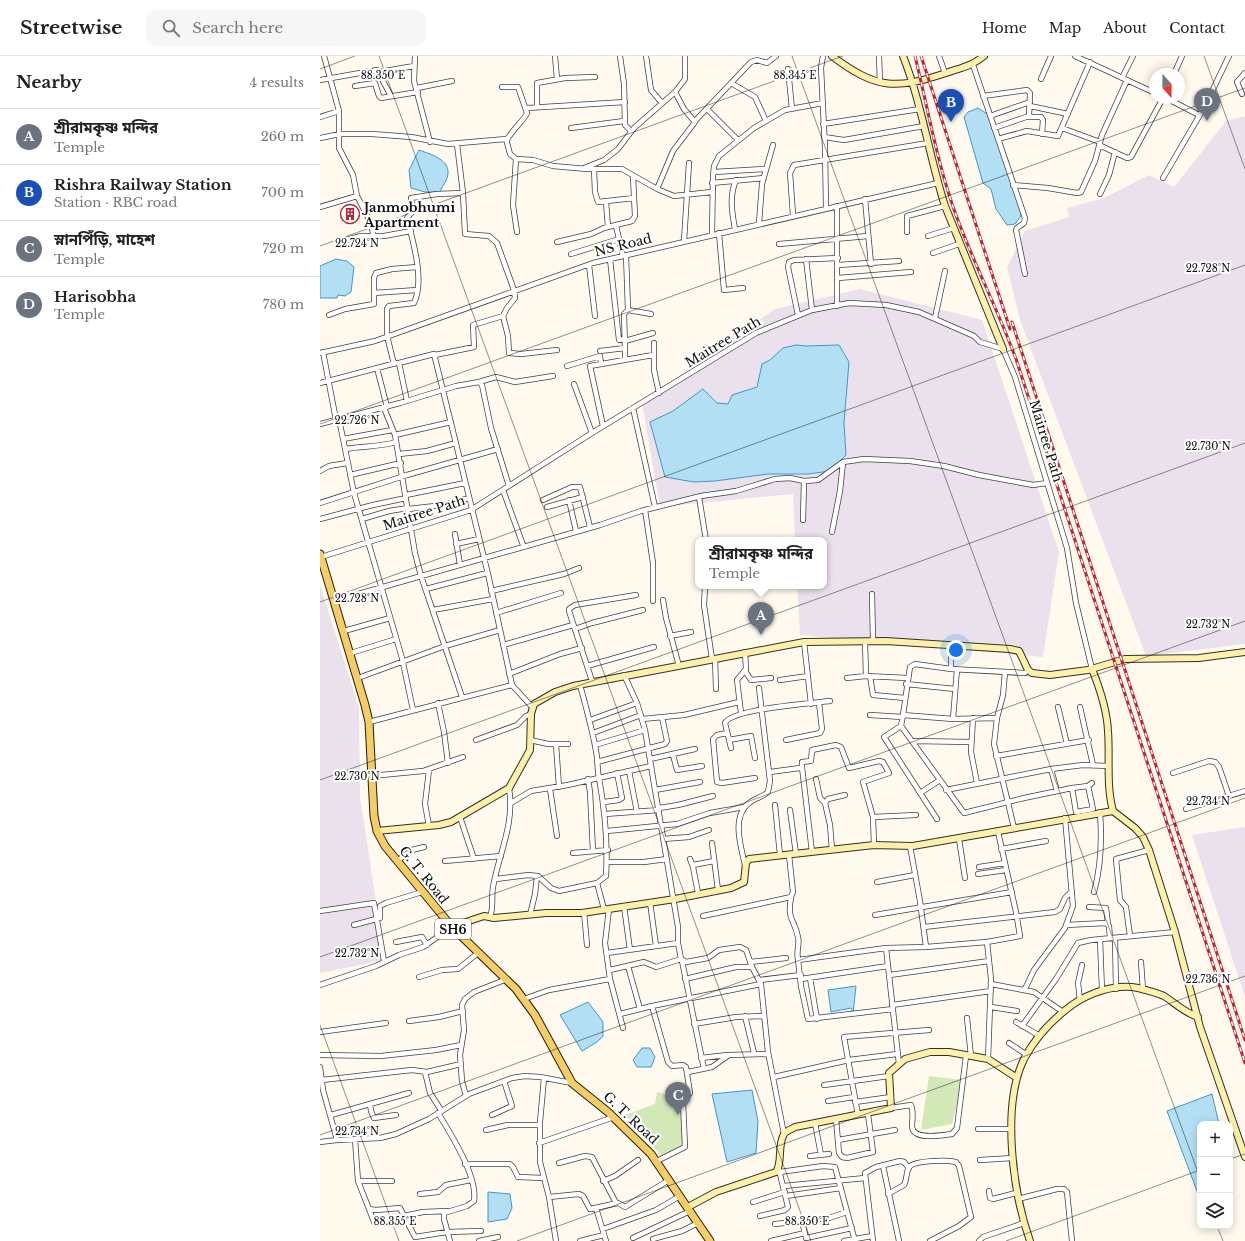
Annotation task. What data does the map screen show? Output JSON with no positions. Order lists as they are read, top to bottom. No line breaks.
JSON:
{"streets":{"main road":["G. T. Road","SH6"],"street":["NS Road","Maitree Path"]},"crossings":[["Maitree Path","G. T. Road"]],"places":{"building":["Janmobhumi Apartment"]},"north":"bottom","page":{"header":"Streetwise","search":"Search here","nav":["Home","Map","About","Contact"],"heading":["Nearby","4 results"],"pins":["D","B","A","C"],"list":[{"mark":"A","name":"শ্রীরামকৃষ্ণ মন্দির","note":"Temple","value":"260 m"},{"mark":"B","name":"Rishra Railway Station","note":"Station · RBC road","value":"700 m"},{"mark":"C","name":"স্নানপিঁড়ি, মাহেশ","note":"Temple","value":"720 m"},{"mark":"D","name":"Harisobha","note":"Temple","value":"780 m"}],"popup":["শ্রীরামকৃষ্ণ মন্দির","Temple"],"map_buttons":["+","−"]},"coordinates":["88.350°E","88.345°E","22.724°N","22.728°N","22.726°N","22.730°N","22.732°N","22.734°N","22.736°N","88.355°E"]}
